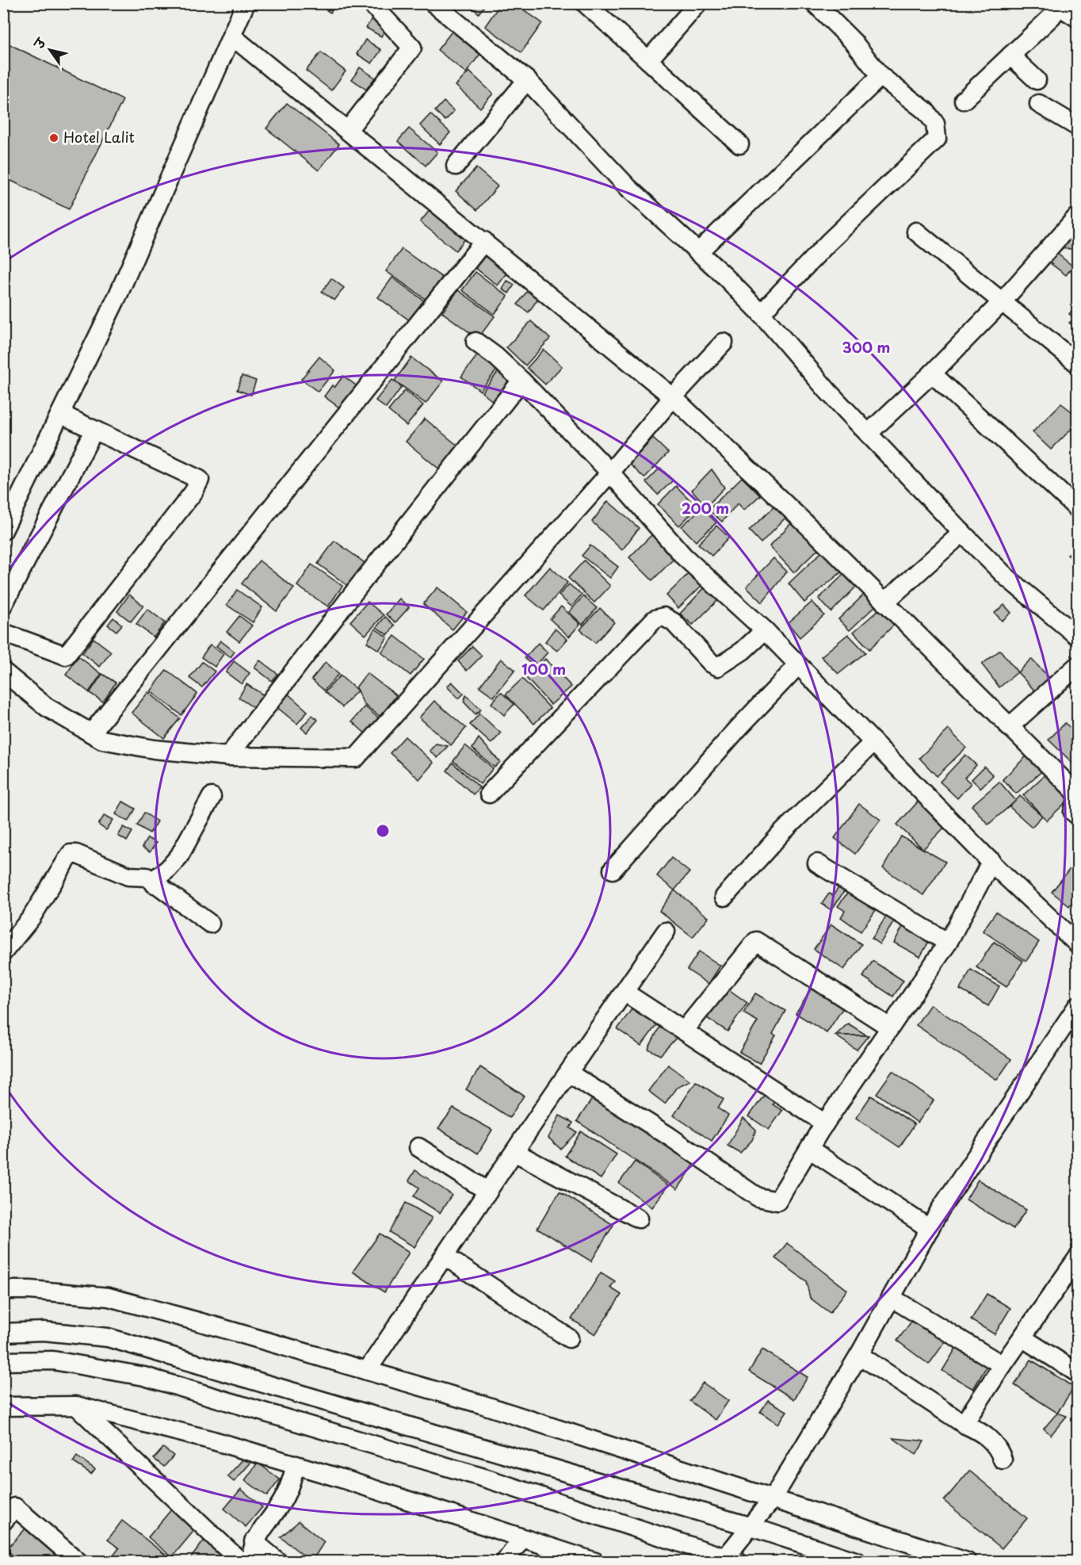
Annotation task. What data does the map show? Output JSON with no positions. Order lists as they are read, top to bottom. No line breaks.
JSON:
{"places":["Hotel Lalit"],"north":"top left","rings":["300 m","200 m","100 m"]}
